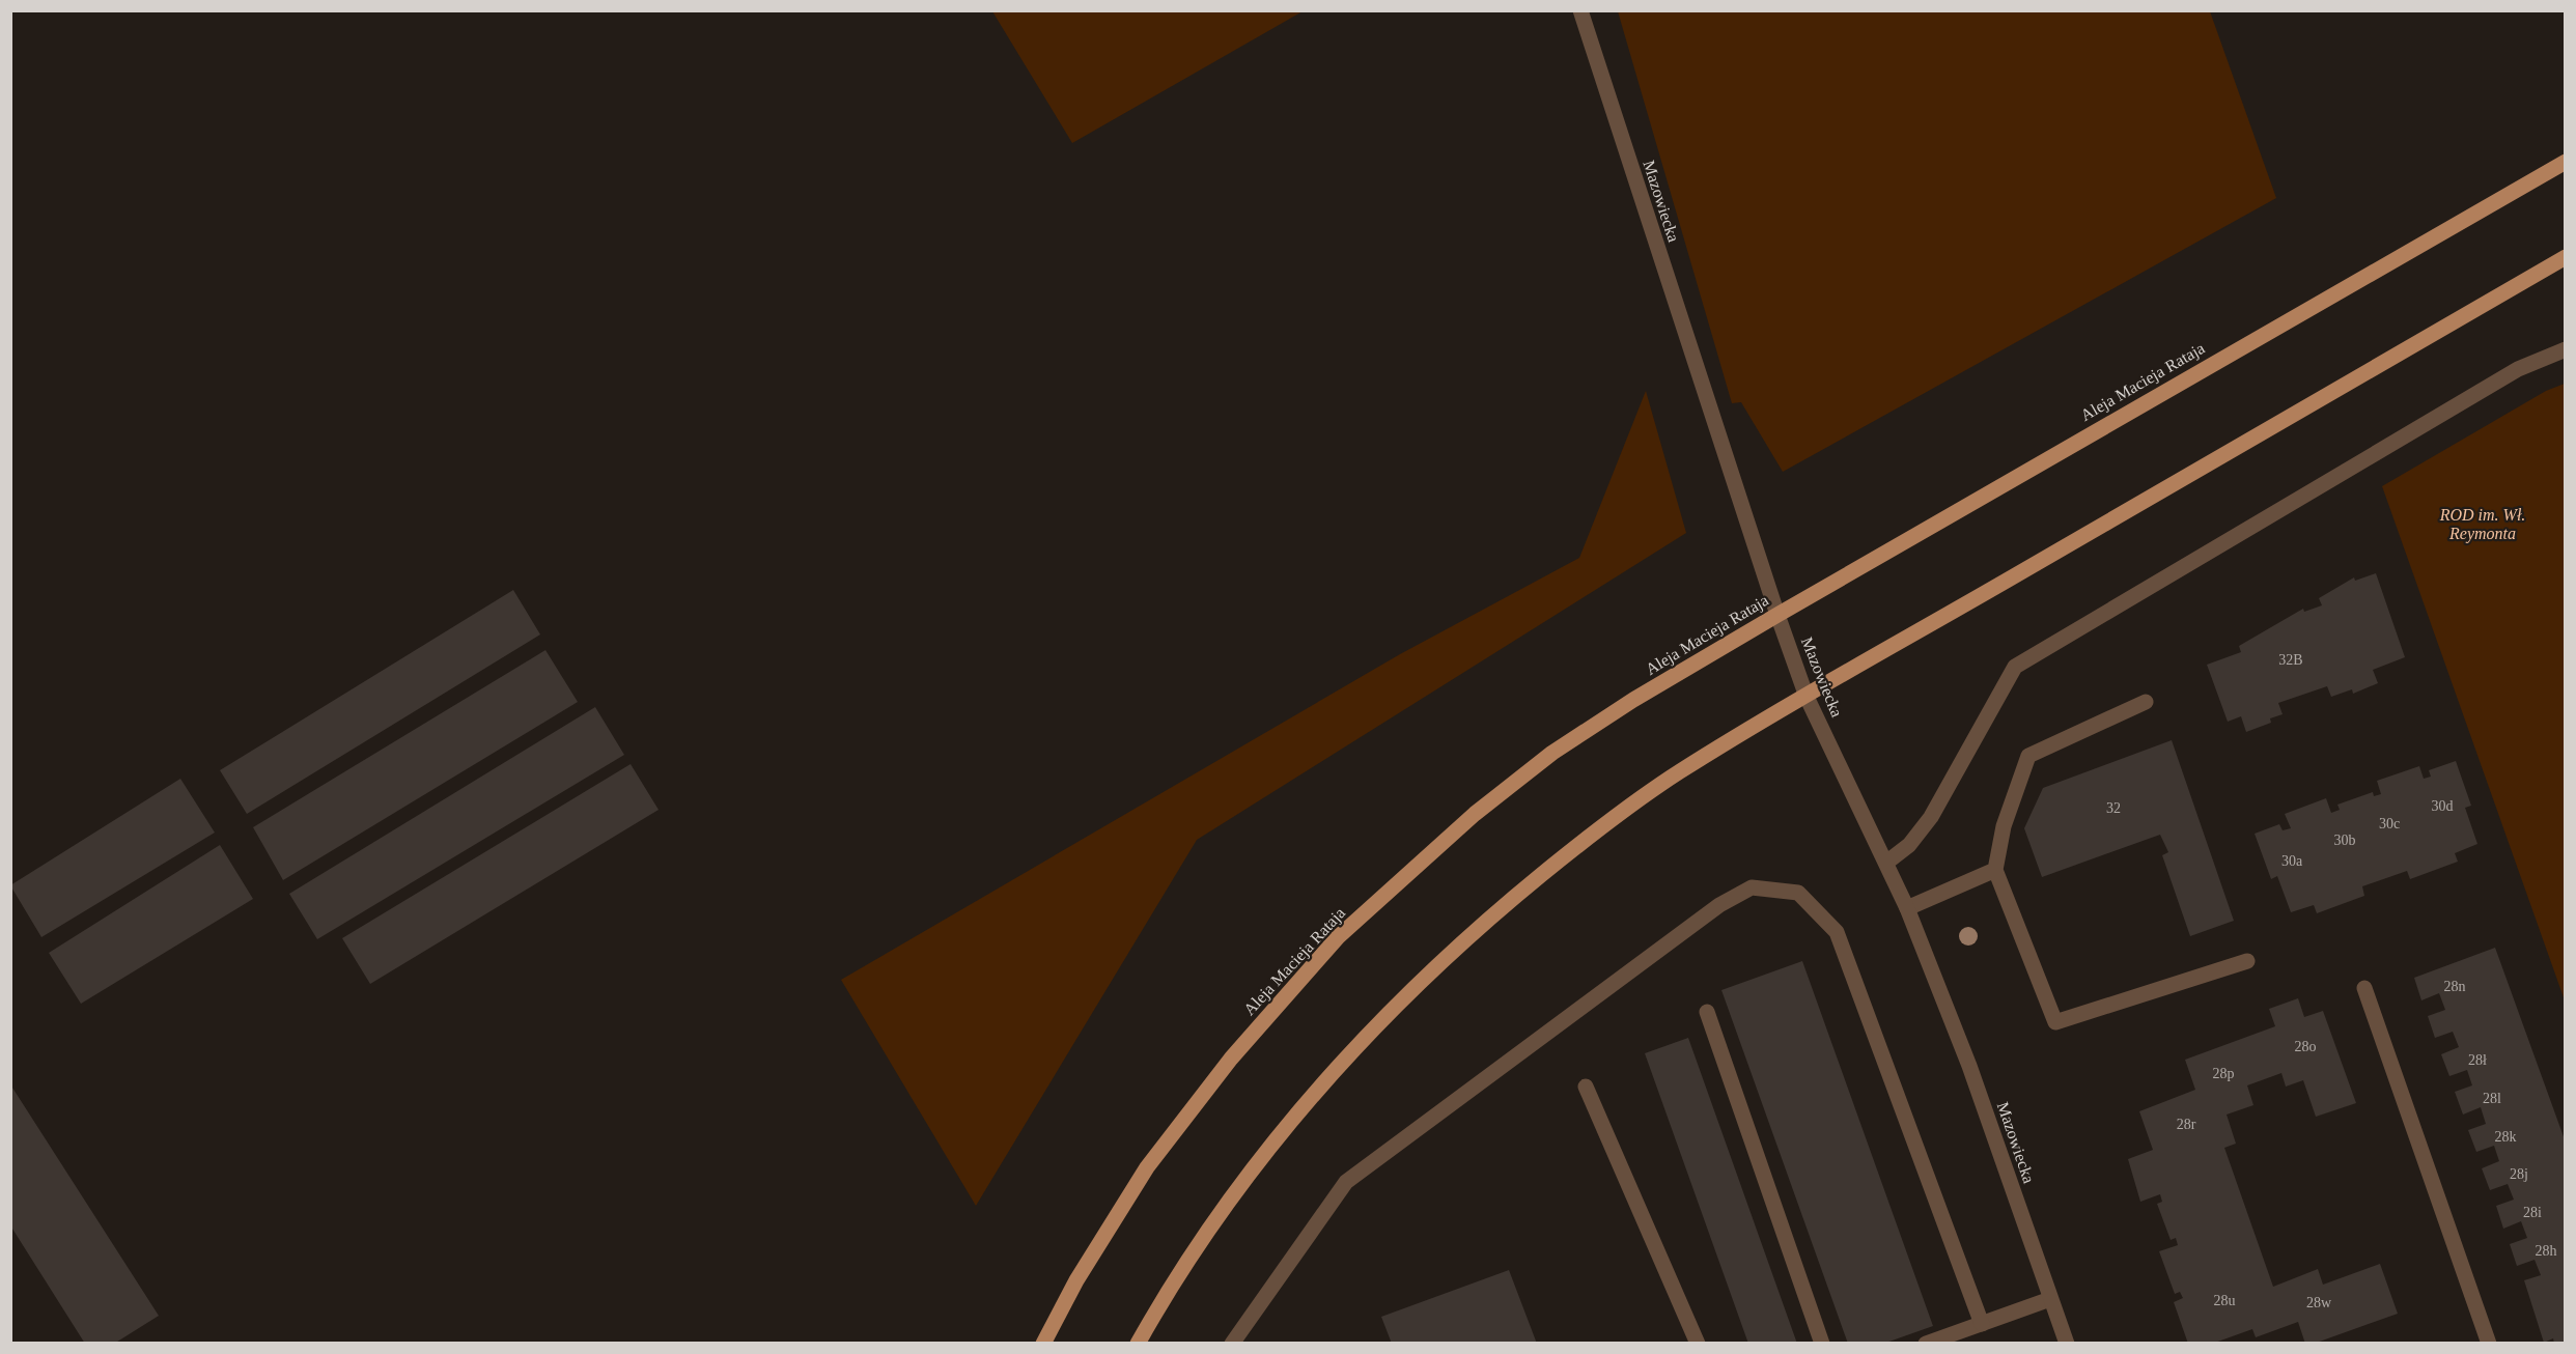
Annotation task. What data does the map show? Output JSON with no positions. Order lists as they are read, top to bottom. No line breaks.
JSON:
{"streets":{"main road":["Aleja Macieja Rataja"],"street":["Mazowiecka"]},"crossings":[["Mazowiecka","Aleja Macieja Rataja"]],"parks":["ROD im. Wł. Reymonta"],"house_numbers":["32B","30d","32","30c","30b","30a","28n","28o","28ł","28p","28l","28r","28k","28j","28i","28h","28u","28w"]}
